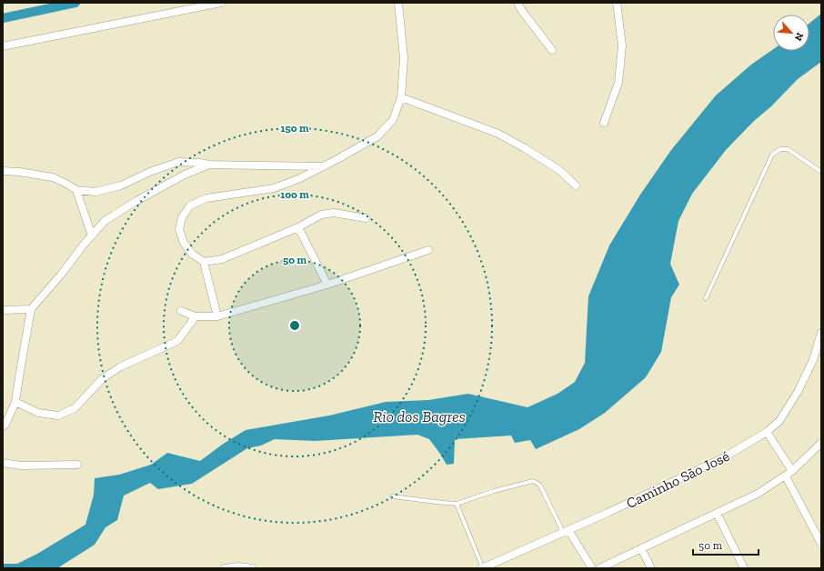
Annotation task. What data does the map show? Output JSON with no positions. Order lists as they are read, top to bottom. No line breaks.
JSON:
{"streets":{"street":["Caminho São José"]},"water":["Rio dos Bagres"],"scale_bar":"50 m","north":"bottom right","rings":["150 m","100 m","50 m"]}
